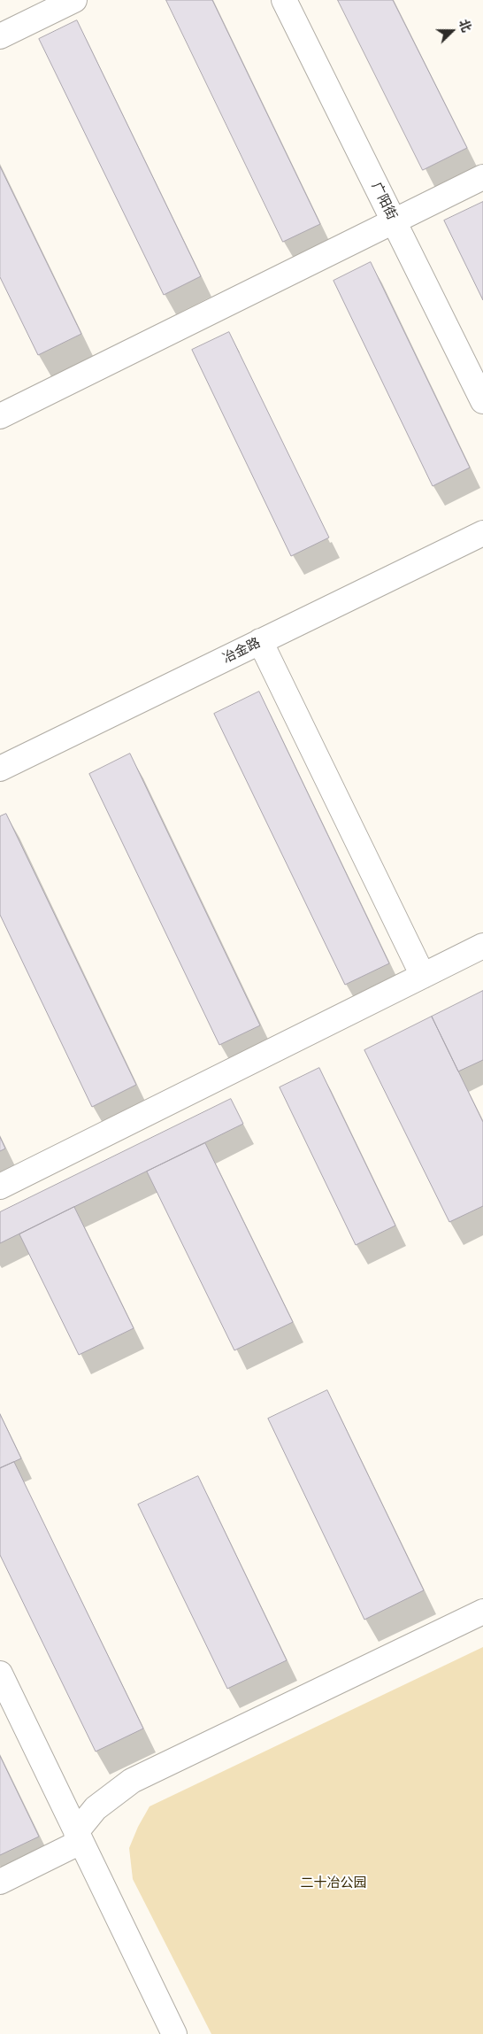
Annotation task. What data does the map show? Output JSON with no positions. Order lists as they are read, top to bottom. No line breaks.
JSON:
{"streets":{"street":["广阳街","冶金路"]},"parks":["二十冶公园"],"north":"right"}
